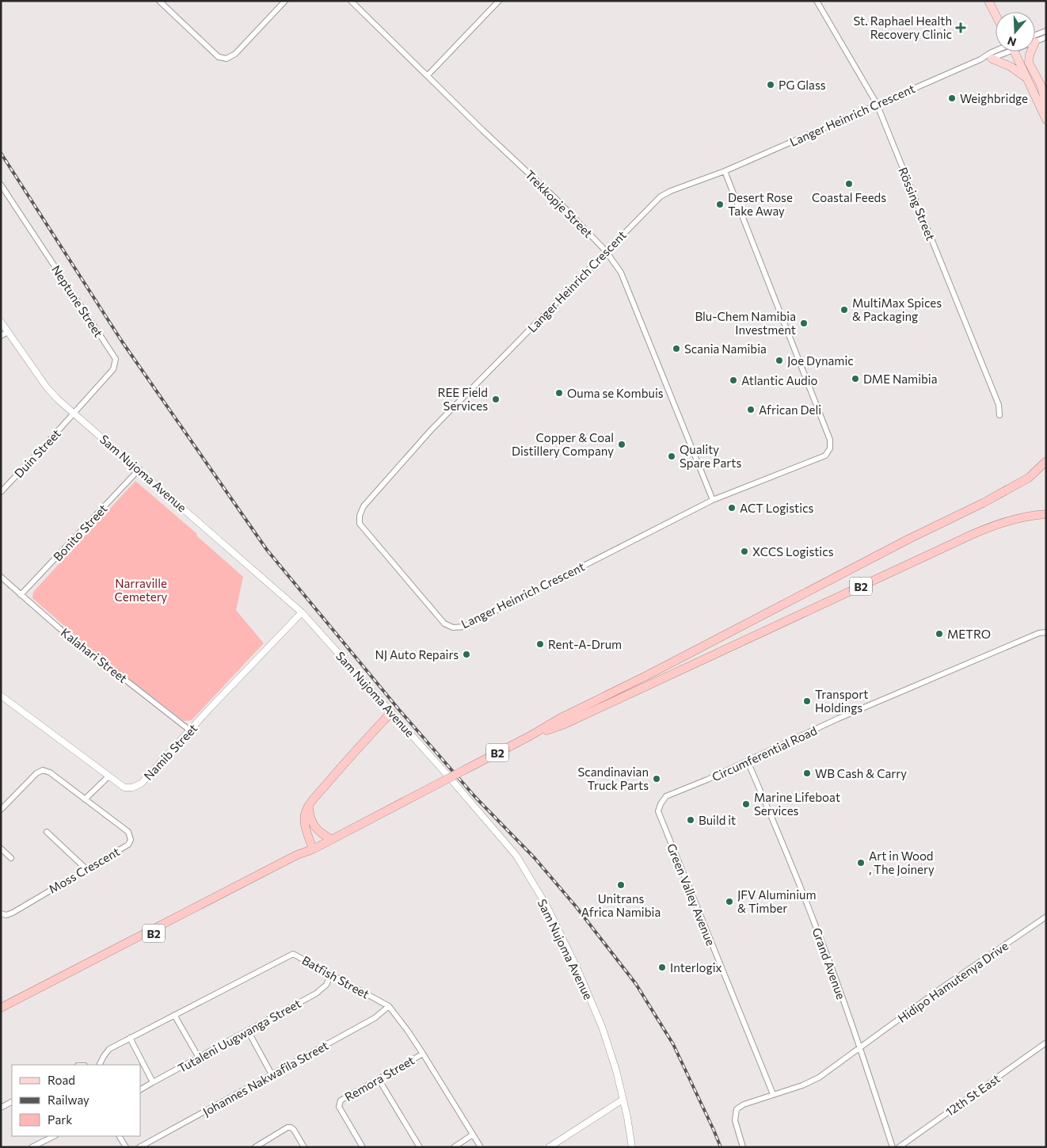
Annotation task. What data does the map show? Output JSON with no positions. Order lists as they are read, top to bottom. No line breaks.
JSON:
{"streets":{"highway":["B2"],"street":["Langer Heinrich Crescent","Trekkopje Street","Rössing Street","Neptune Street","Duin Street","Sam Nujoma Avenue","Bonito Street","Kalahari Street","Namib Street","Circumferential Road","Moss Crescent","Green Valley Avenue","Grand Avenue","Batfish Street","Hidipo Hamutenya Drive","Tutaleni Uugwanga Street","Johannes Nakwafila Street","Remora Street","12th St East"]},"crossings":[["Langer Heinrich Crescent","Trekkopje Street"],["Langer Heinrich Crescent","Rössing Street"],["Neptune Street","Duin Street"],["Neptune Street","Sam Nujoma Avenue"],["Duin Street","Sam Nujoma Avenue"],["Sam Nujoma Avenue","Bonito Street"],["Sam Nujoma Avenue","Namib Street"],["Bonito Street","Kalahari Street"],["Kalahari Street","Namib Street"],["Circumferential Road","Green Valley Avenue"],["Circumferential Road","Grand Avenue"],["Green Valley Avenue","Hidipo Hamutenya Drive"],["Grand Avenue","Hidipo Hamutenya Drive"],["Batfish Street","Tutaleni Uugwanga Street"],["Batfish Street","Johannes Nakwafila Street"],["Batfish Street","Remora Street"]],"parks":["Narraville Cemetery"],"places":{"health":["St. Raphael Health Recovery Clinic"],"other":["PG Glass","Weighbridge","Coastal Feeds","Desert Rose Take Away","MultiMax Spices & Packaging","Blu-Chem Namibia Investment","Scania Namibia","Joe Dynamic","DME Namibia","Atlantic Audio","Ouma se Kombuis","REE Field Services","African Deli","Copper & Coal Distillery Company","Quality Spare Parts","ACT Logistics","XCCS Logistics","METRO","Rent-A-Drum","NJ Auto Repairs","Transport Holdings","WB Cash & Carry","Scandinavian Truck Parts","Marine Lifeboat Services","Build it","Art in Wood , The Joinery","Unitrans Africa Namibia","JFV Aluminium & Timber","Interlogix"]},"legend":["Road","Railway","Park"],"north":"bottom"}
